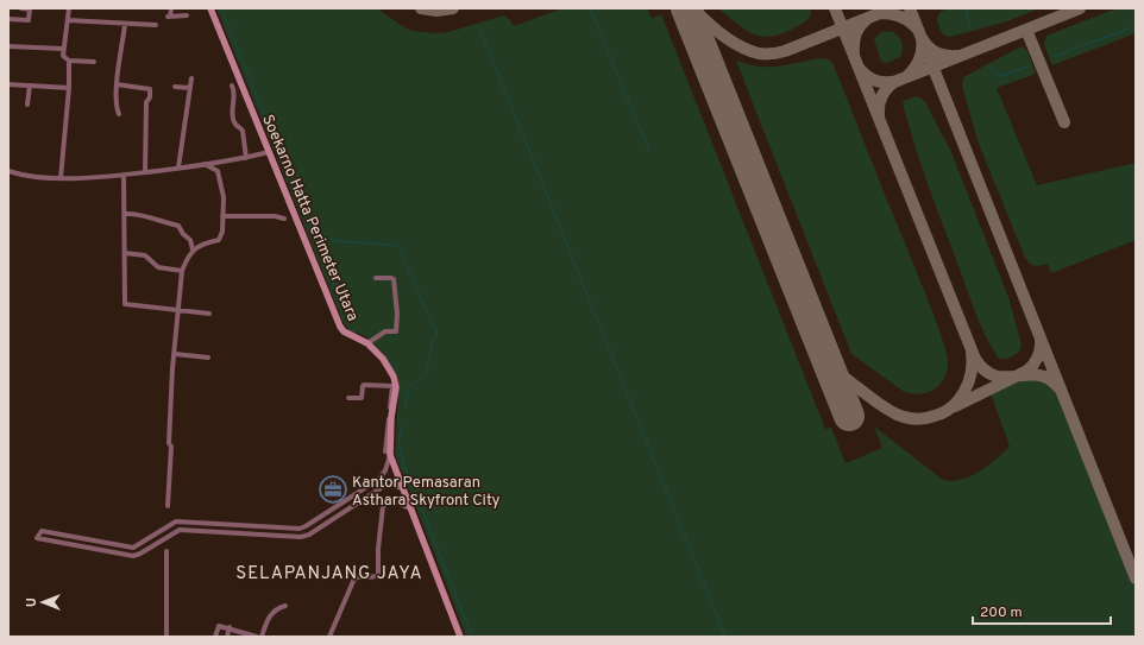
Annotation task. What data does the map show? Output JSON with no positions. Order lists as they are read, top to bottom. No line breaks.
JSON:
{"streets":{"main road":["Soekarno Hatta Perimeter Utara"]},"districts":["SELAPANJANG JAYA"],"places":{"office":["Kantor Pemasaran Asthara Skyfront City"]},"scale_bar":"200 m","north":"left"}
